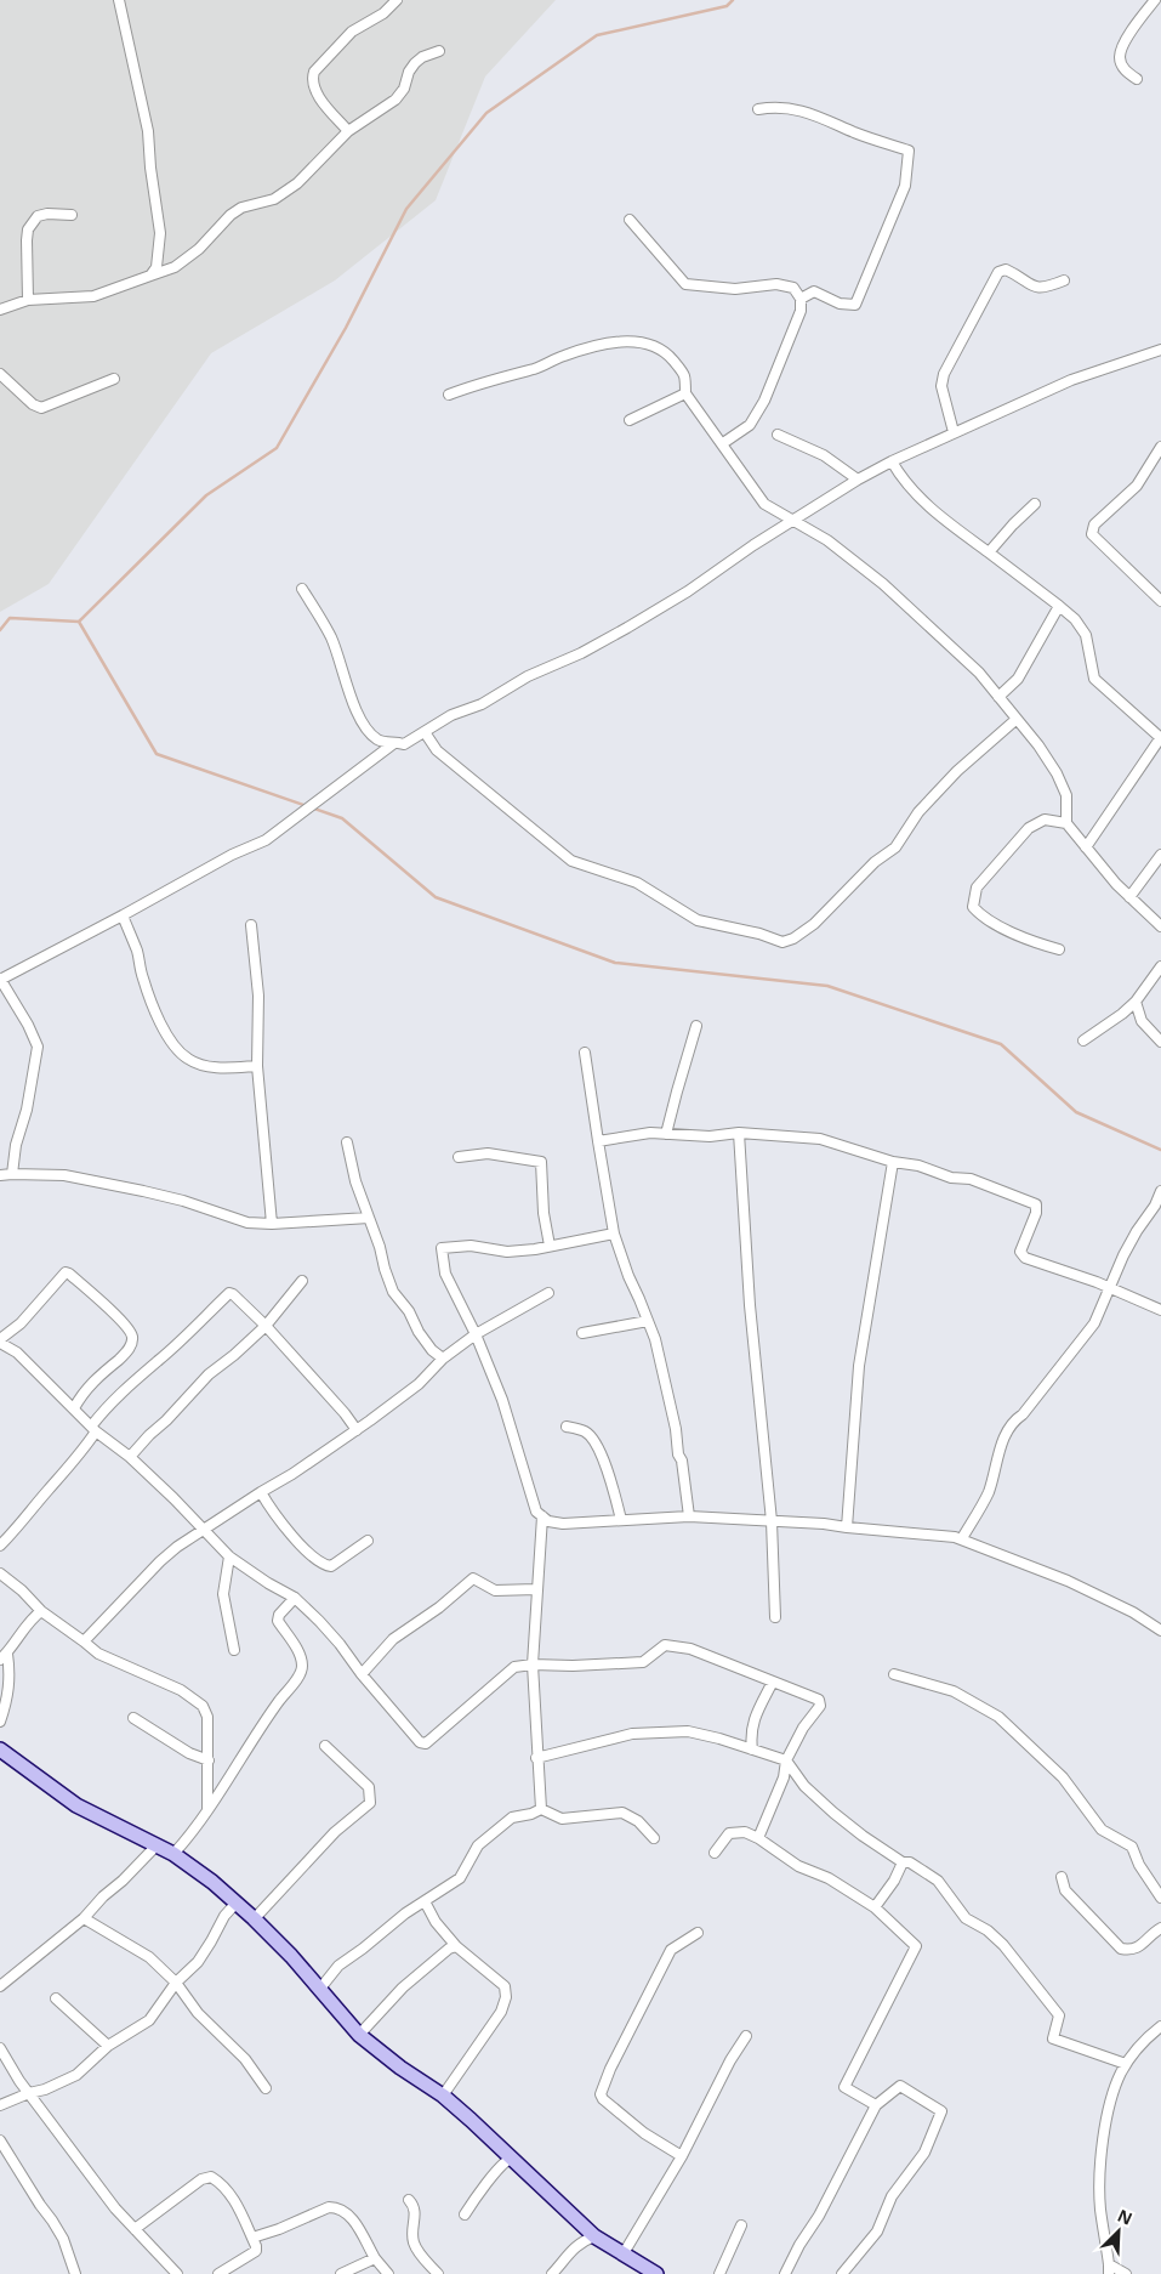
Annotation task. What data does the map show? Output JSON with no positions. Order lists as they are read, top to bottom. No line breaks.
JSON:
{"north":"top right"}
